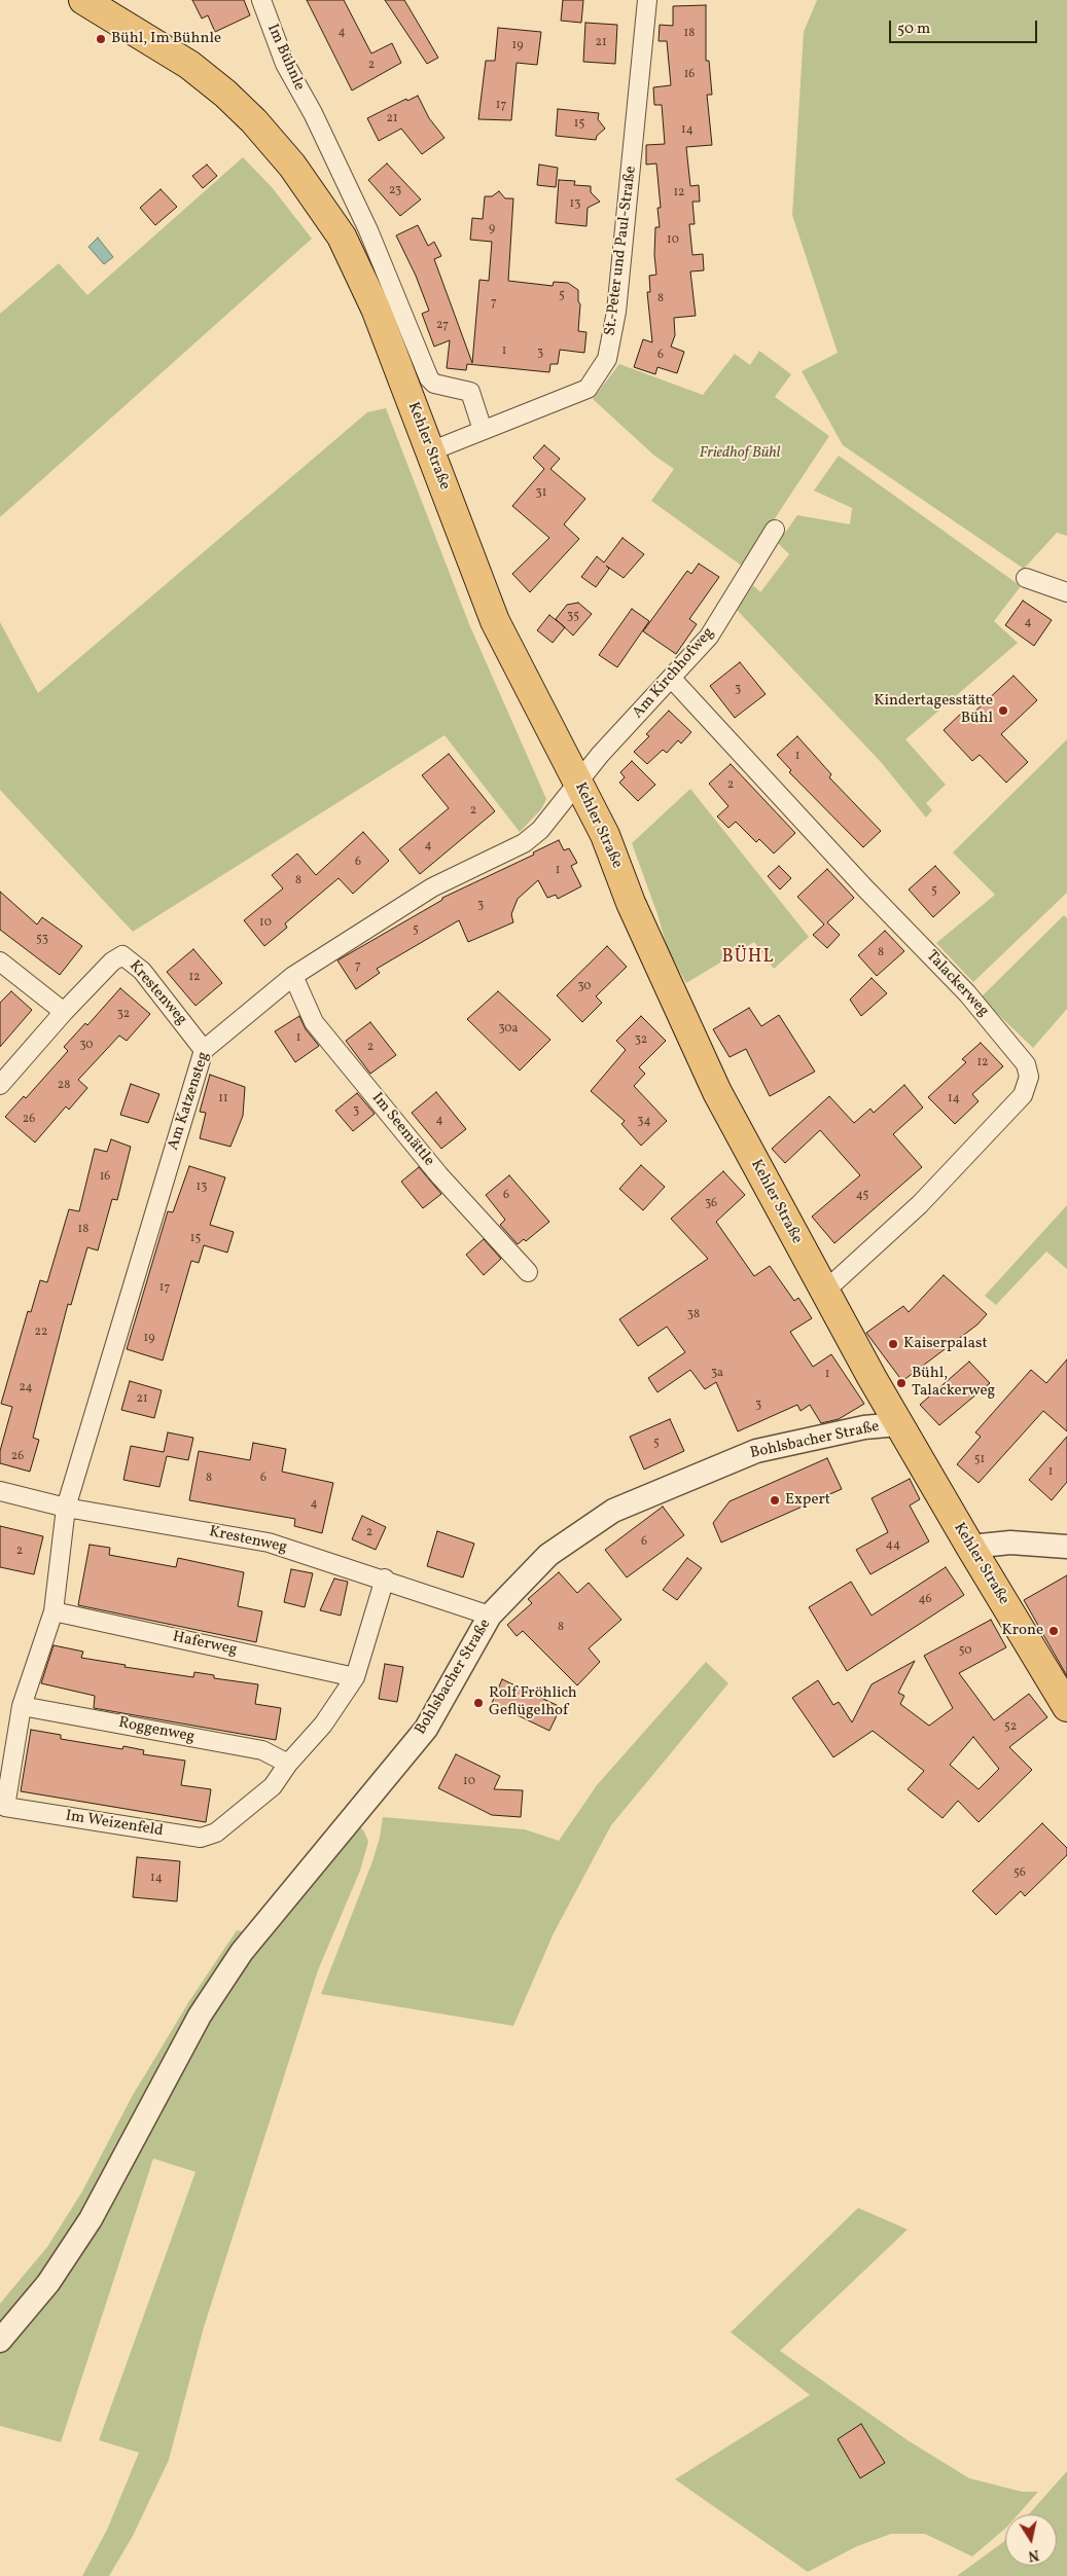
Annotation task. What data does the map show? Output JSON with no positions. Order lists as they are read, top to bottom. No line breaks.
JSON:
{"streets":{"main road":["Kehler Straße"],"street":["Im Bühnle","St.-Peter und Paul-Straße","Am Kirchhofweg","Talackerweg","Krestenweg","Am Katzensteg","Im Seemättle","Bohlsbacher Straße","Haferweg","Roggenweg","Im Weizenfeld"]},"crossings":[["Im Bühnle","Kehler Straße"],["St.-Peter und Paul-Straße","Kehler Straße"],["Kehler Straße","Am Kirchhofweg"],["Kehler Straße","Talackerweg"],["Kehler Straße","Am Katzensteg"],["Kehler Straße","Bohlsbacher Straße"],["Am Kirchhofweg","Talackerweg"],["Am Kirchhofweg","Am Katzensteg"],["Krestenweg","Am Katzensteg"],["Krestenweg","Bohlsbacher Straße"],["Krestenweg","Im Weizenfeld"],["Am Katzensteg","Im Seemättle"],["Am Katzensteg","Im Weizenfeld"],["Haferweg","Im Weizenfeld"],["Roggenweg","Im Weizenfeld"]],"districts":["BÜHL"],"parks":["Friedhof Bühl"],"places":["Bühl, Im Bühnle","Kindertagesstätte Bühl","Kaiserpalast","Bühl, Talackerweg","Expert","Krone","Rolf Fröhlich Geflügelhof"],"house_numbers":["4","18","21","19","2","16","17","21","15","14","23","12","13","9","10","5","8","7","27","1","3","6","31","35","4","3","1","2","2","4","6","1","8","5","3","10","5","53","8","7","12","30","32","30a","1","32","30","2","12","28","11","14","3","26","4","34","16","13","6","45","36","18","15","17","38","22","19","3a","1","24","21","3","5","26","51","1","8","6","4","2","6","44","2","46","8","50","52","10","56","14"],"scale_bar":"50 m","north":"bottom"}
